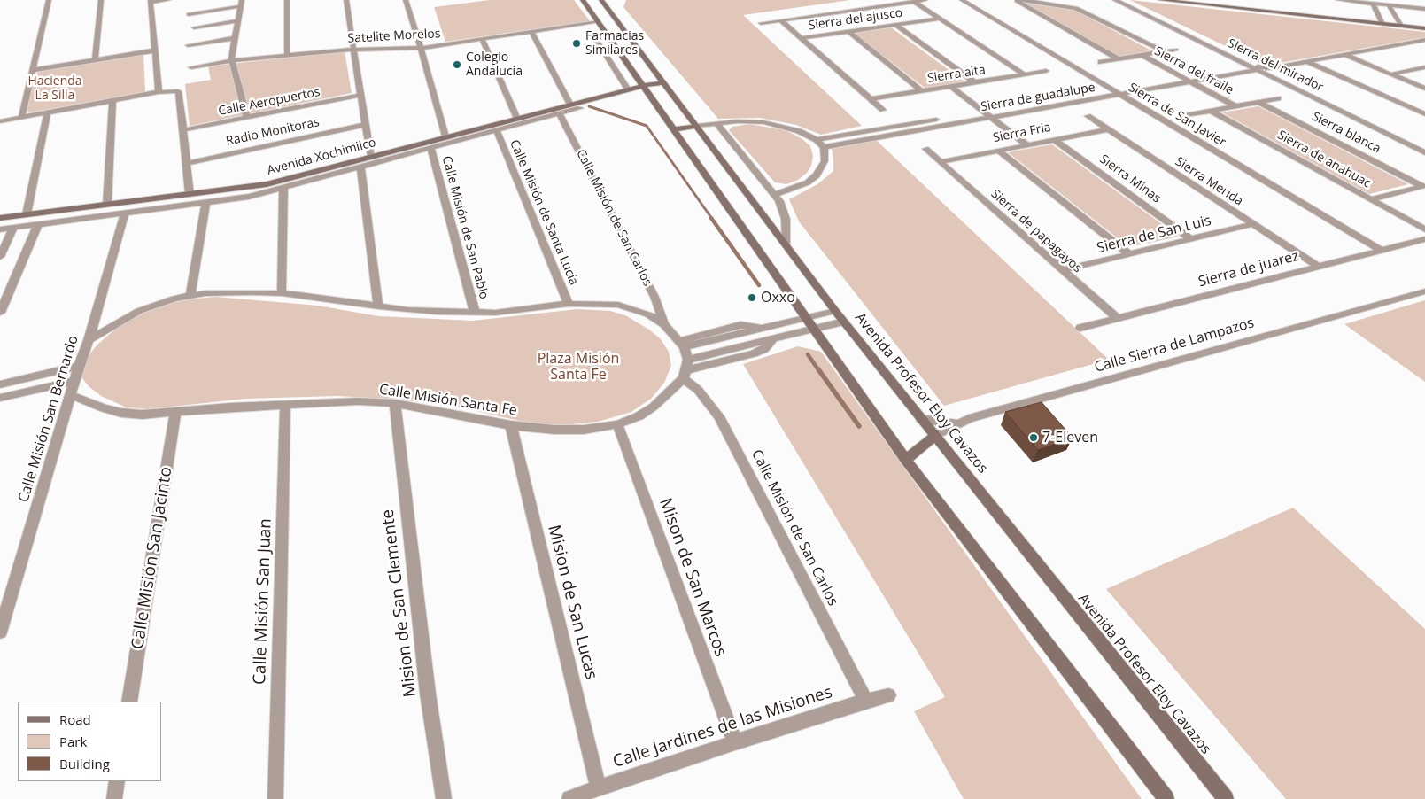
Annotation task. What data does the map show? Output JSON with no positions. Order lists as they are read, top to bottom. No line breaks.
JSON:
{"streets":{"main road":["Avenida Xochimilco","Avenida Profesor Eloy Cavazos"],"street":["Sierra del ajusco","Satelite Morelos","Sierra del mirador","Sierra del fraile","Sierra alta","Sierra de guadalupe","Calle Aeropuertos","Sierra de San Javier","Radio Monitoras","Sierra Fria","Sierra blanca","Sierra de anahuac","Sierra Minas","Sierra Merida","Calle Misión de Santa Lucía","Calle Misión de San Carlos","Calle Misión de San Pablo","Sierra de papagayos","Sierra de San Luis","Sierra de juarez","Calle Sierra de Lampazos","Calle Misión Santa Fe","Calle Misión San Bernardo","Calle Misión San Jacinto","Mison de San Marcos","Calle Misión San Juan","Mision de San Lucas","Mision de San Clemente","Calle Jardines de las Misiones"]},"crossings":[["Sierra del mirador","Sierra de guadalupe"],["Sierra del fraile","Sierra de guadalupe"],["Sierra de guadalupe","Sierra de San Javier"],["Sierra de San Javier","Sierra de juarez"],["Sierra Fria","Sierra Minas"],["Sierra Fria","Sierra Merida"],["Sierra Fria","Sierra de papagayos"],["Avenida Xochimilco","Avenida Profesor Eloy Cavazos"],["Sierra Minas","Sierra de San Luis"],["Sierra Merida","Sierra de San Luis"],["Sierra Merida","Sierra de juarez"],["Calle Misión de San Carlos","Calle Misión Santa Fe"],["Calle Misión de San Carlos","Calle Jardines de las Misiones"],["Sierra de papagayos","Sierra de San Luis"],["Sierra de papagayos","Sierra de juarez"],["Calle Sierra de Lampazos","Avenida Profesor Eloy Cavazos"],["Calle Misión Santa Fe","Calle Misión San Bernardo"],["Calle Misión Santa Fe","Calle Misión San Jacinto"],["Calle Misión Santa Fe","Mison de San Marcos"],["Calle Misión Santa Fe","Calle Misión San Juan"],["Calle Misión Santa Fe","Mision de San Lucas"],["Calle Misión Santa Fe","Mision de San Clemente"],["Mison de San Marcos","Calle Jardines de las Misiones"],["Mision de San Lucas","Calle Jardines de las Misiones"]],"parks":["Hacienda La Silla","Plaza Misión Santa Fe"],"places":["Farmacias Similares","Colegio Andalucía","Oxxo","7-Eleven"],"legend":["Road","Park","Building"]}
